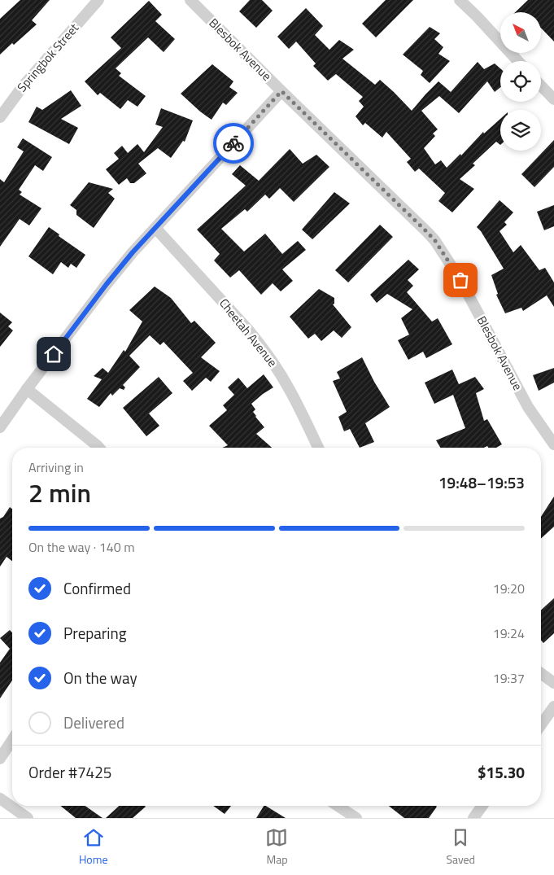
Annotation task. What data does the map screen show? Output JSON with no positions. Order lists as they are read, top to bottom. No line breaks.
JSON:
{"streets":{"street":["Blesbok Avenue","Springbok Street","Cheetah Avenue"]},"north":"top left","page":{"heading":["2 min","Arriving in","19:48–19:53"],"panel":["Order #7425","$15.30"],"bar":"On the way · 140 m","list":[["Confirmed","19:20"],["Preparing","19:24"],["On the way","19:37"],"Delivered"],"tabs":["Home","Map","Saved"]}}
